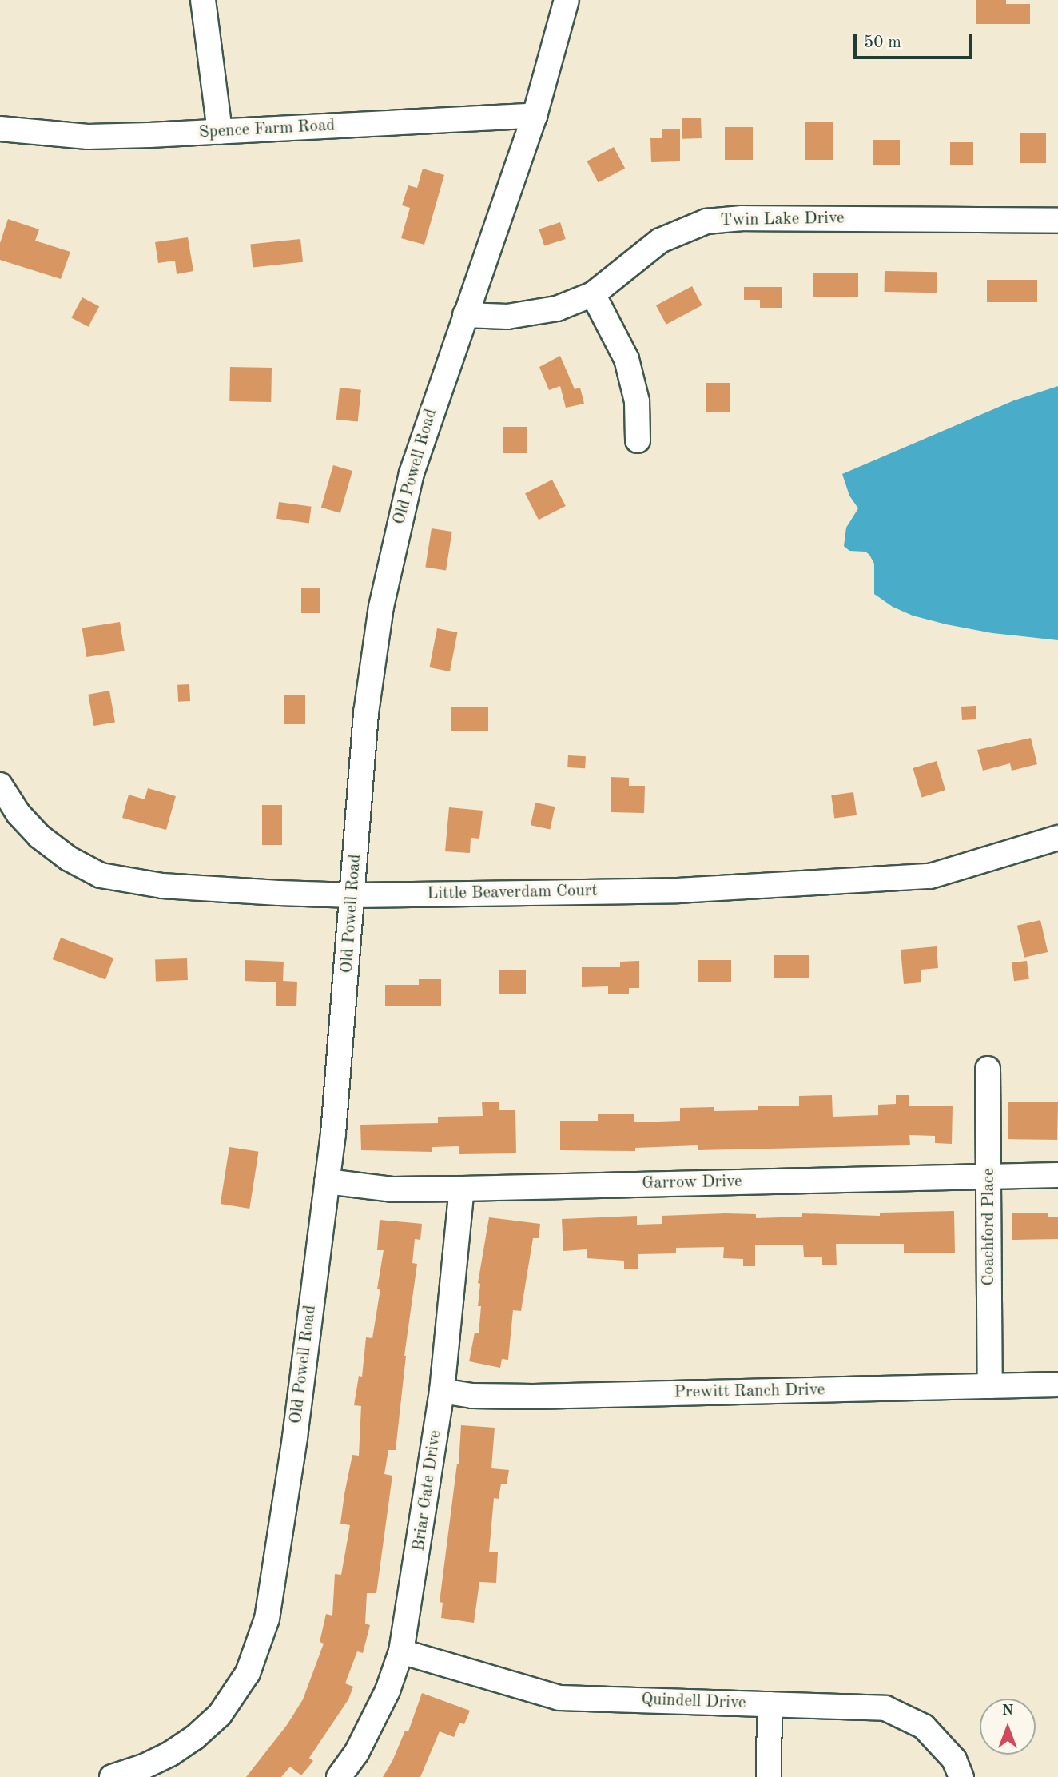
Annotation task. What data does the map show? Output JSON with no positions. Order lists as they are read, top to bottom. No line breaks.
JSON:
{"streets":{"street":["Spence Farm Road","Twin Lake Drive","Old Powell Road","Little Beaverdam Court","Garrow Drive","Coachford Place","Prewitt Ranch Drive","Briar Gate Drive","Quindell Drive"]},"crossings":[["Spence Farm Road","Old Powell Road"],["Twin Lake Drive","Old Powell Road"],["Old Powell Road","Little Beaverdam Court"],["Old Powell Road","Garrow Drive"],["Garrow Drive","Coachford Place"],["Garrow Drive","Briar Gate Drive"],["Coachford Place","Prewitt Ranch Drive"],["Prewitt Ranch Drive","Briar Gate Drive"],["Briar Gate Drive","Quindell Drive"]],"scale_bar":"50 m","north":"top"}
